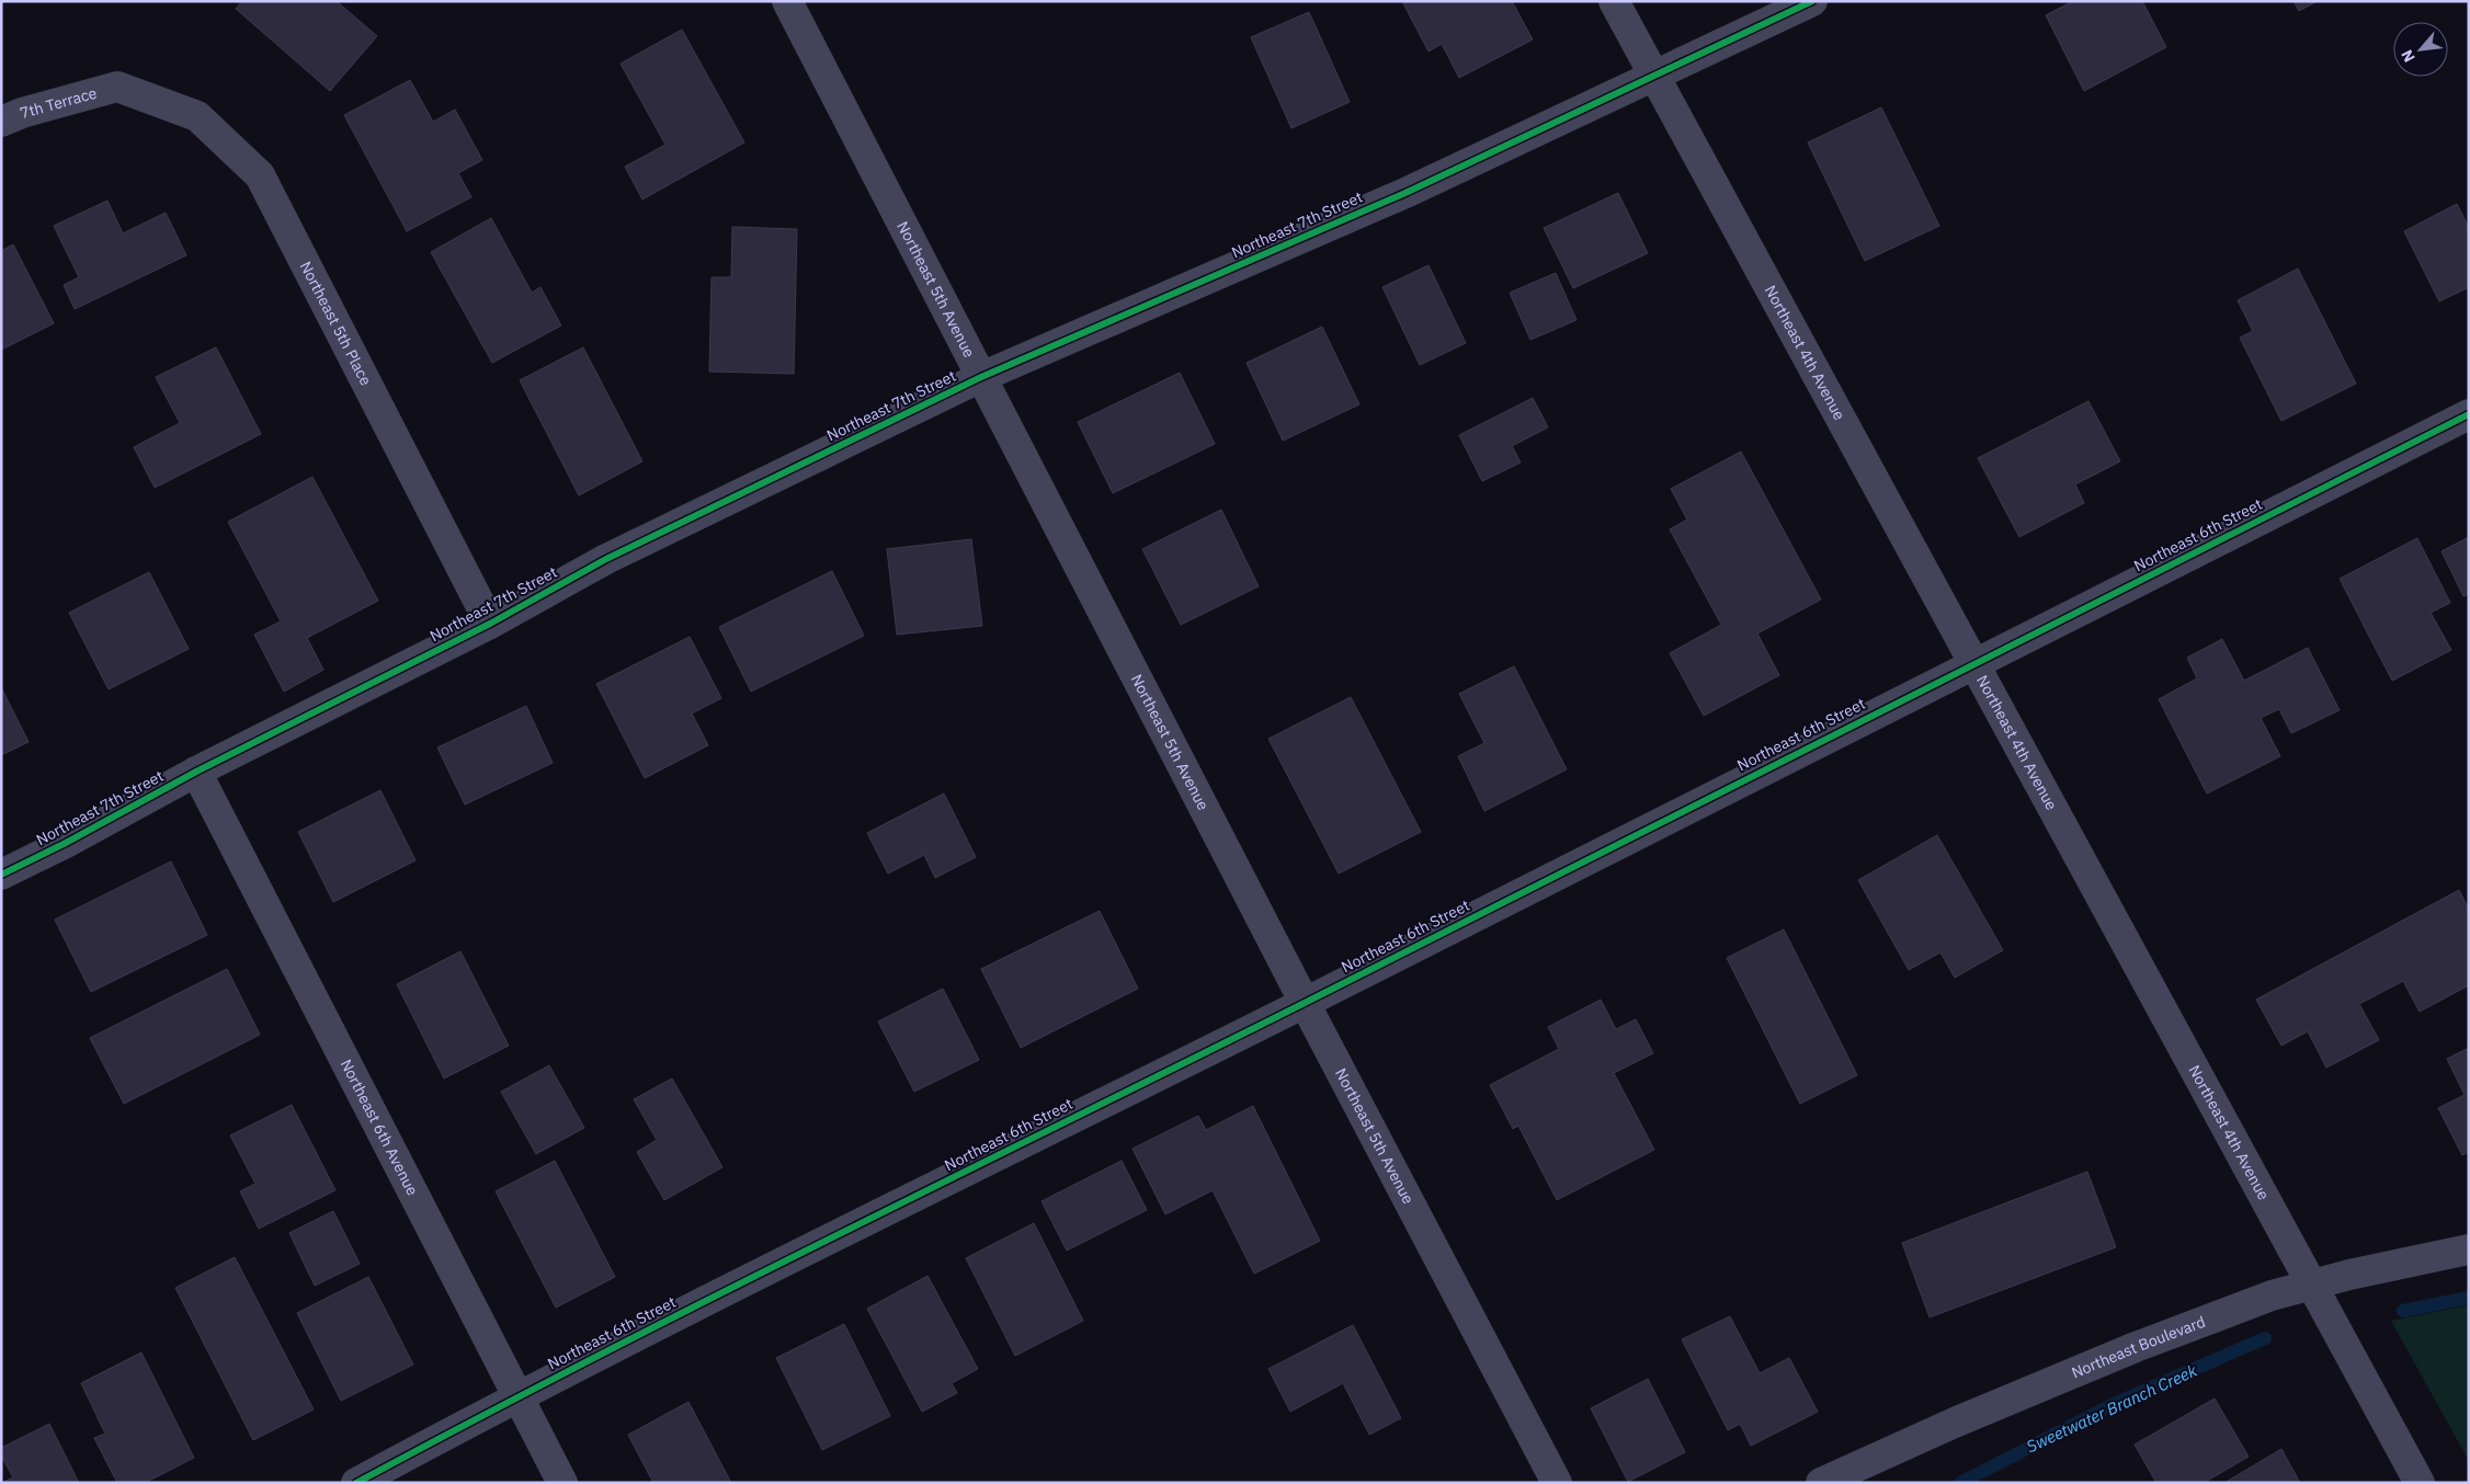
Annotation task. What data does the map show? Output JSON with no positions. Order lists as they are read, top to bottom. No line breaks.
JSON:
{"streets":{"street":["7th Terrace","Northeast 7th Street","Northeast 5th Avenue","Northeast 5th Place","Northeast 4th Avenue","Northeast 6th Street","Northeast 6th Avenue","Northeast Boulevard"]},"crossings":[["7th Terrace","Northeast 5th Place"],["Northeast 7th Street","Northeast 5th Avenue"],["Northeast 7th Street","Northeast 5th Place"],["Northeast 7th Street","Northeast 4th Avenue"],["Northeast 7th Street","Northeast 6th Avenue"],["Northeast 5th Avenue","Northeast 6th Street"],["Northeast 4th Avenue","Northeast 6th Street"],["Northeast 4th Avenue","Northeast Boulevard"],["Northeast 6th Street","Northeast 6th Avenue"]],"water":["Sweetwater Branch Creek"],"north":"bottom left"}
